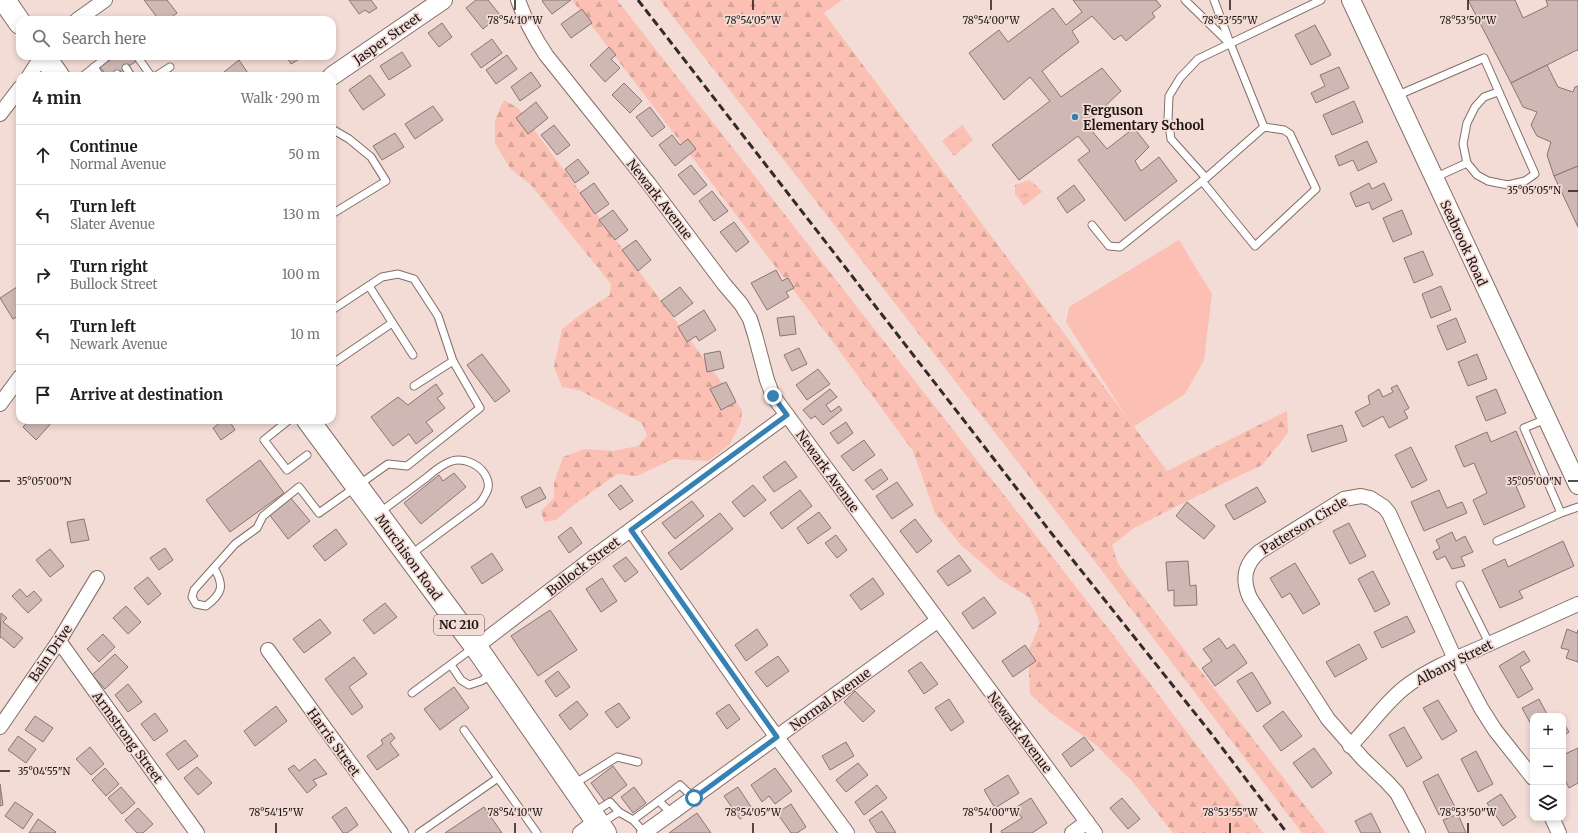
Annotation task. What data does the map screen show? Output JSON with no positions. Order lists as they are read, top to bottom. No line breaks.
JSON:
{"streets":{"main road":["Murchison Road","NC 210"],"street":["Jasper Street","Newark Avenue","Seabrook Road","Patterson Circle","Bullock Street","Bain Drive","Albany Street","Normal Avenue","Armstrong Street","Harris Street"]},"crossings":[["Newark Avenue","Bullock Street"],["Newark Avenue","Normal Avenue"],["Patterson Circle","Albany Street"],["Murchison Road","Bullock Street"],["Bain Drive","Armstrong Street"]],"places":["Ferguson Elementary School"],"page":{"search":"Search here","heading":["4 min","Walk · 290 m"],"list":[["Continue","Normal Avenue","50 m"],["Turn left","Slater Avenue","130 m"],["Turn right","Bullock Street","100 m"],["Turn left","Newark Avenue","10 m"],"Arrive at destination"],"map_buttons":["+","−"]},"coordinates":["78°54'10\"W","78°54'05\"W","78°54'00\"W","78°53'55\"W","78°53'50\"W","35°05'05\"N","35°05'00\"N","35°04'55\"N","78°54'15\"W"]}
